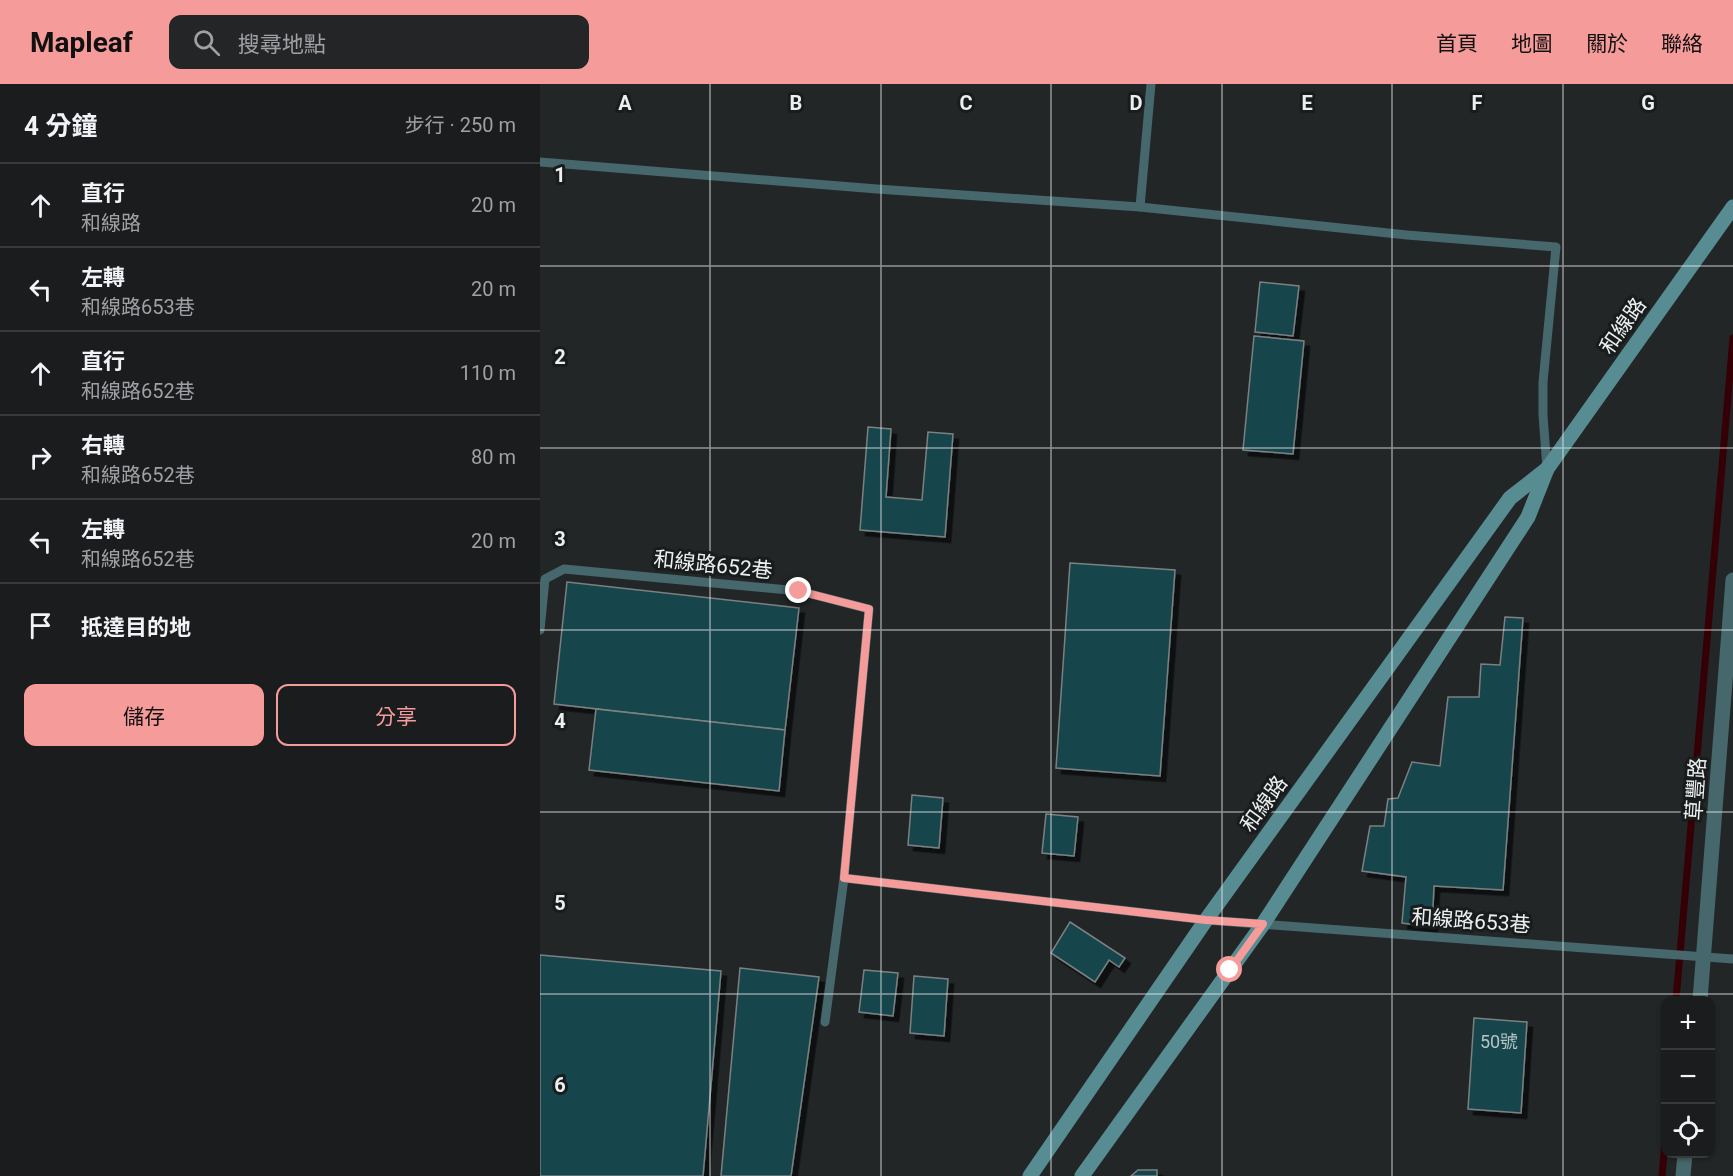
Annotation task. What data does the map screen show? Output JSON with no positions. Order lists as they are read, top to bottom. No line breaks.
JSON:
{"streets":{"main road":["和線路"],"street":["草豐路"],"lane":["和線路652巷","和線路653巷"]},"crossings":[["和線路","和線路653巷"],["草豐路","和線路653巷"]],"house_numbers":["50號"],"page":{"header":"Mapleaf","search":"搜尋地點","nav":["首頁","地圖","關於","聯絡"],"heading":["4 分鐘","步行 · 250 m"],"list":[["直行","和線路","20 m"],["左轉","和線路653巷","20 m"],["直行","和線路652巷","110 m"],["右轉","和線路652巷","80 m"],["左轉","和線路652巷","20 m"],"抵達目的地"],"buttons":["儲存","分享"],"map_buttons":["+","−"]},"grid":{"columns":["A","B","C","D","E","F","G"],"rows":["1","2","3","4","5","6"]}}
